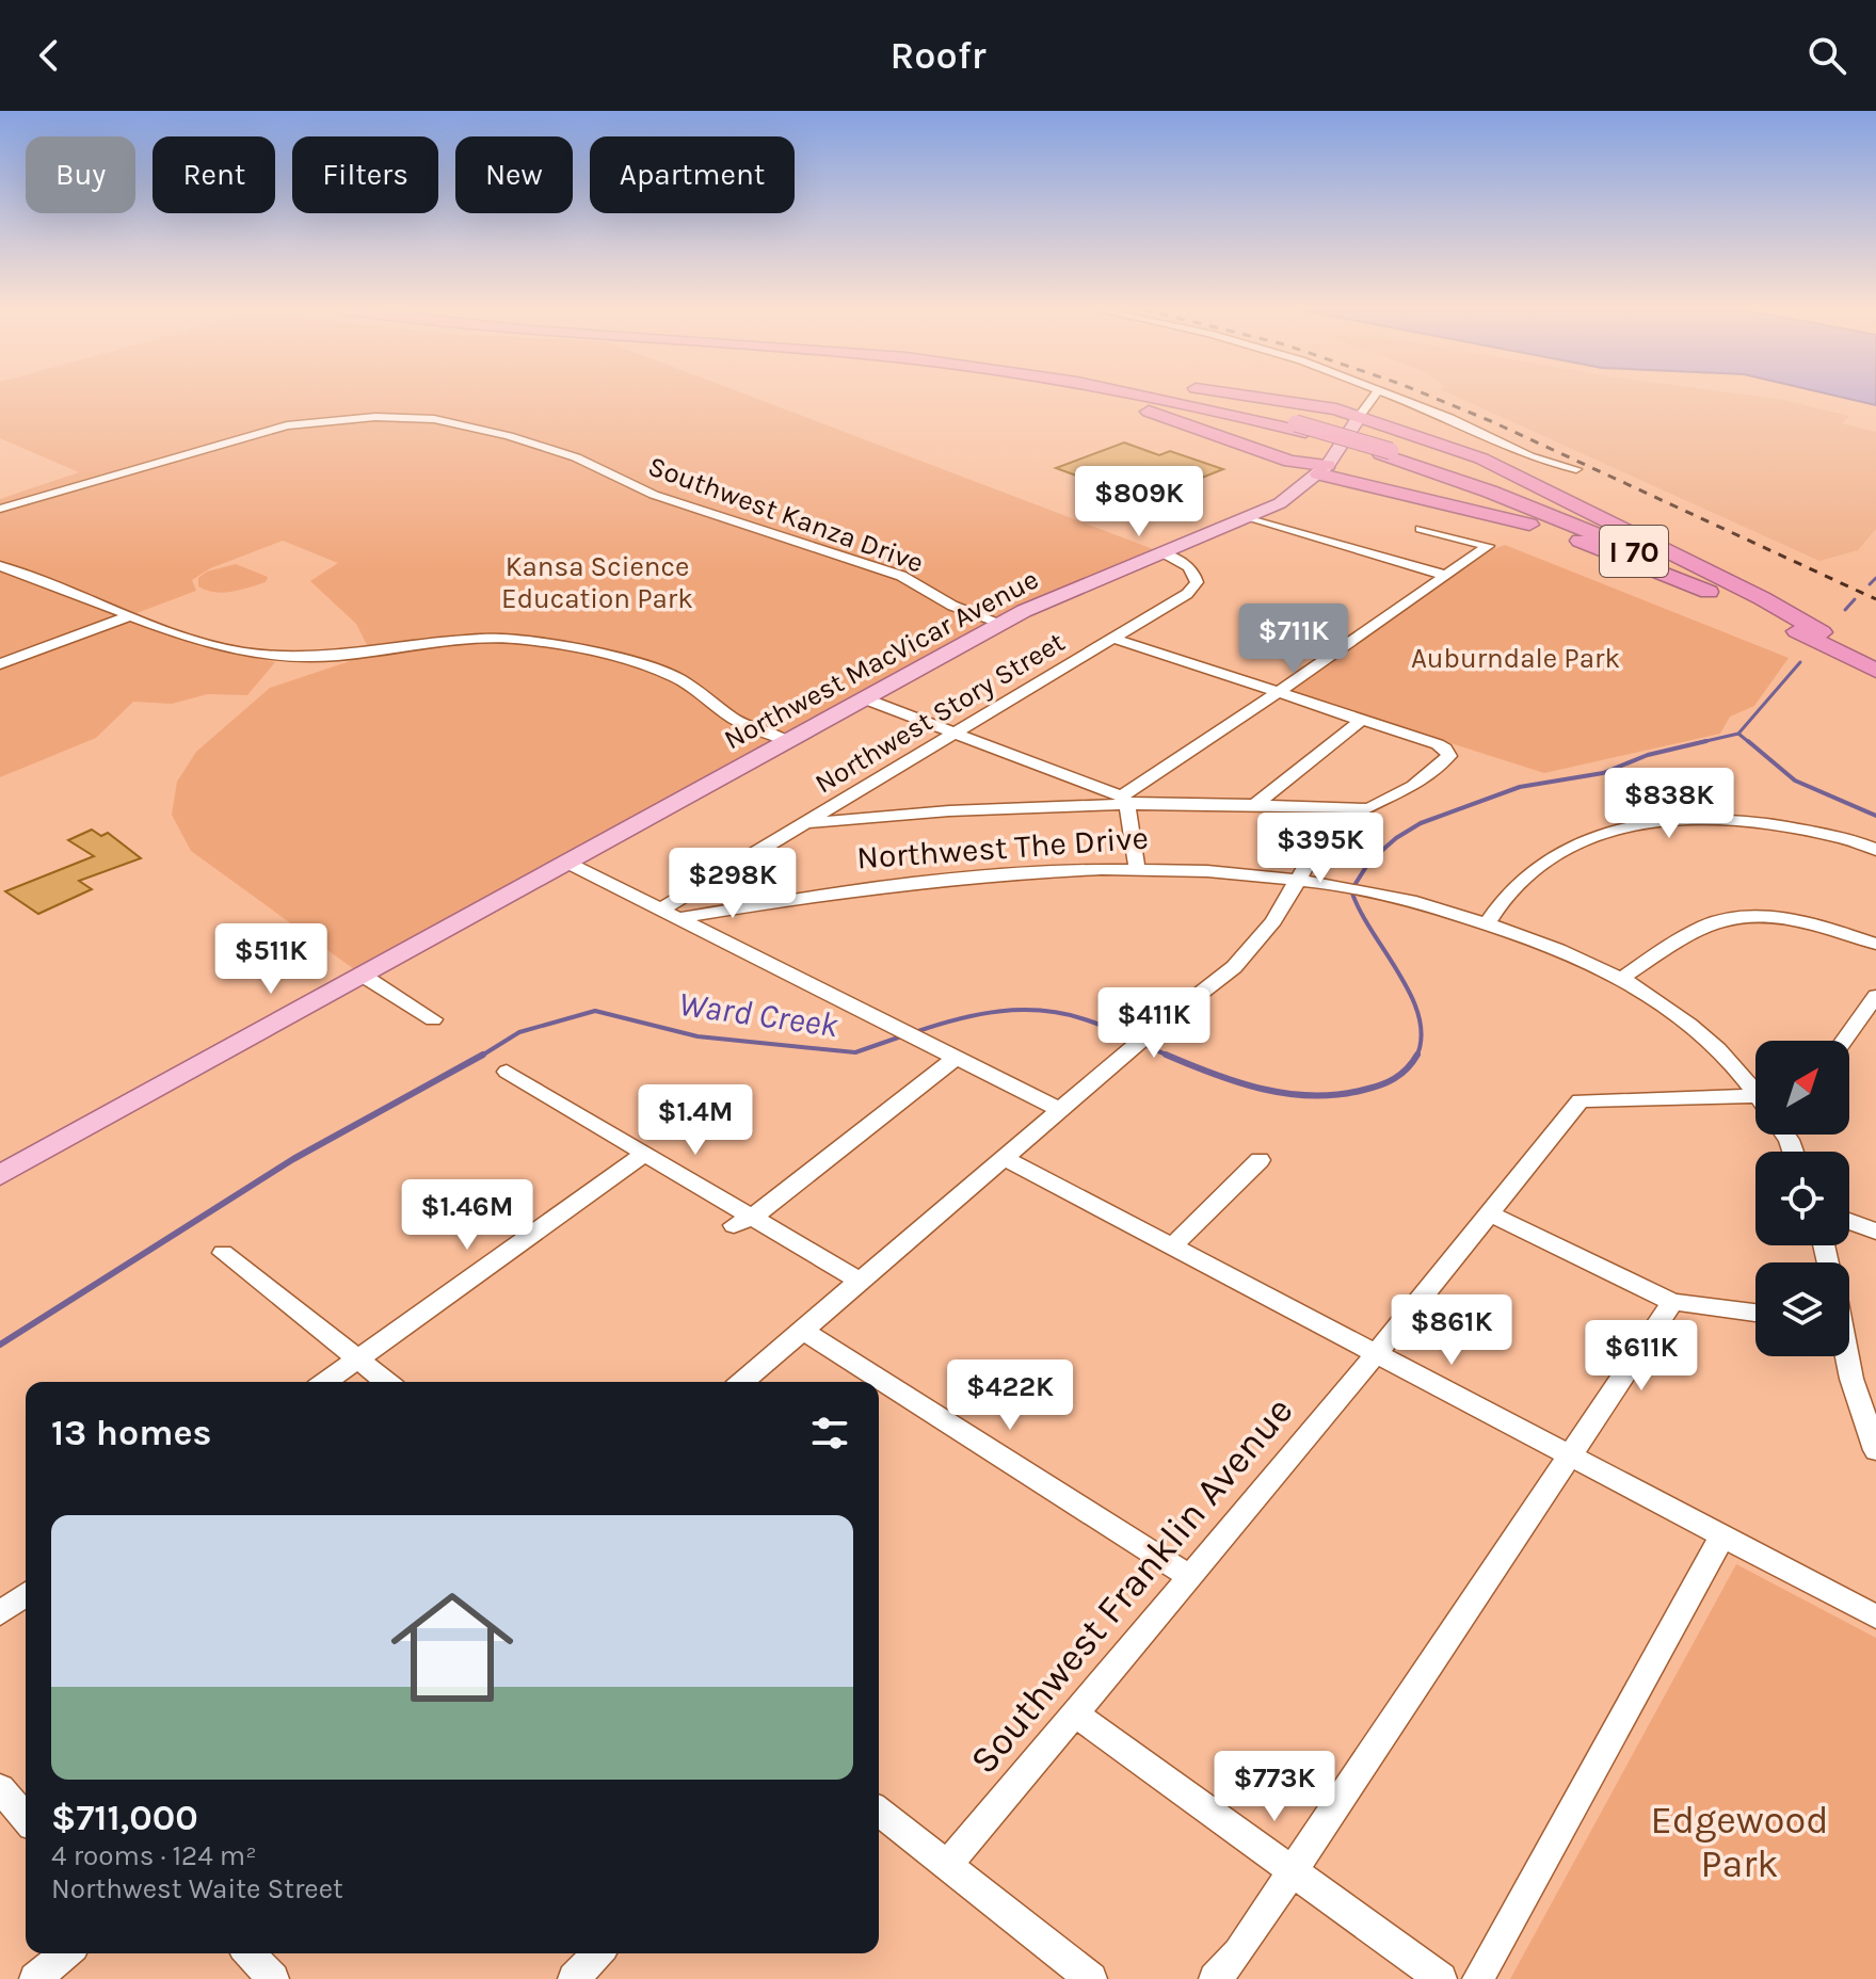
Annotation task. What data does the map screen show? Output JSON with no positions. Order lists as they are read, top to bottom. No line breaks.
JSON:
{"streets":{"highway":["I 70"],"main road":["Northwest MacVicar Avenue"],"street":["Southwest Kanza Drive","Northwest Story Street","Northwest The Drive","Southwest Franklin Avenue"]},"crossings":[["Southwest Kanza Drive","Northwest MacVicar Avenue"],["Northwest MacVicar Avenue","Northwest Story Street"]],"water":["Ward Creek"],"parks":["Kansa Science Education Park","Auburndale Park","Edgewood Park"],"north":"top right","page":{"header":"Roofr","chip":["Buy","Rent","Filters","New","Apartment"],"price":["$809K","$711K","$838K","$395K","$298K","$511K","$411K","$1.4M","$1.46M","$861K","$611K","$422K","$773K"],"heading":"13 homes","list":[{"name":"$711,000","note":"4 rooms · 124 m² · Northwest Waite Street"}]}}
